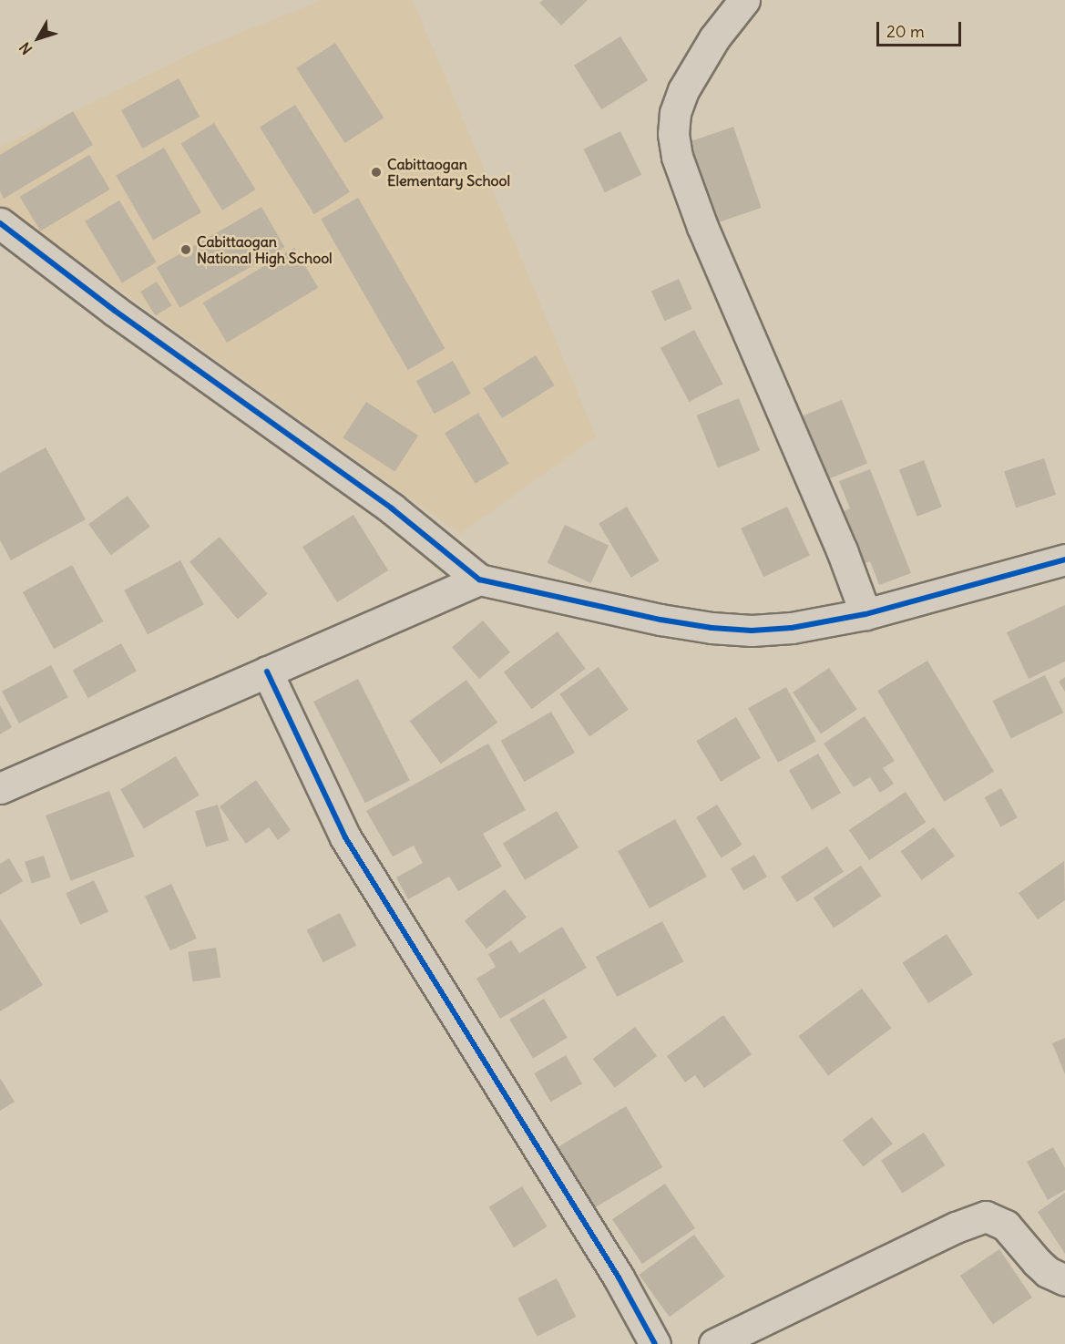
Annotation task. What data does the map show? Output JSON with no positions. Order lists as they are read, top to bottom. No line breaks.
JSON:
{"places":["Cabittaogan Elementary School","Cabittaogan National High School"],"scale_bar":"20 m","north":"bottom left"}
